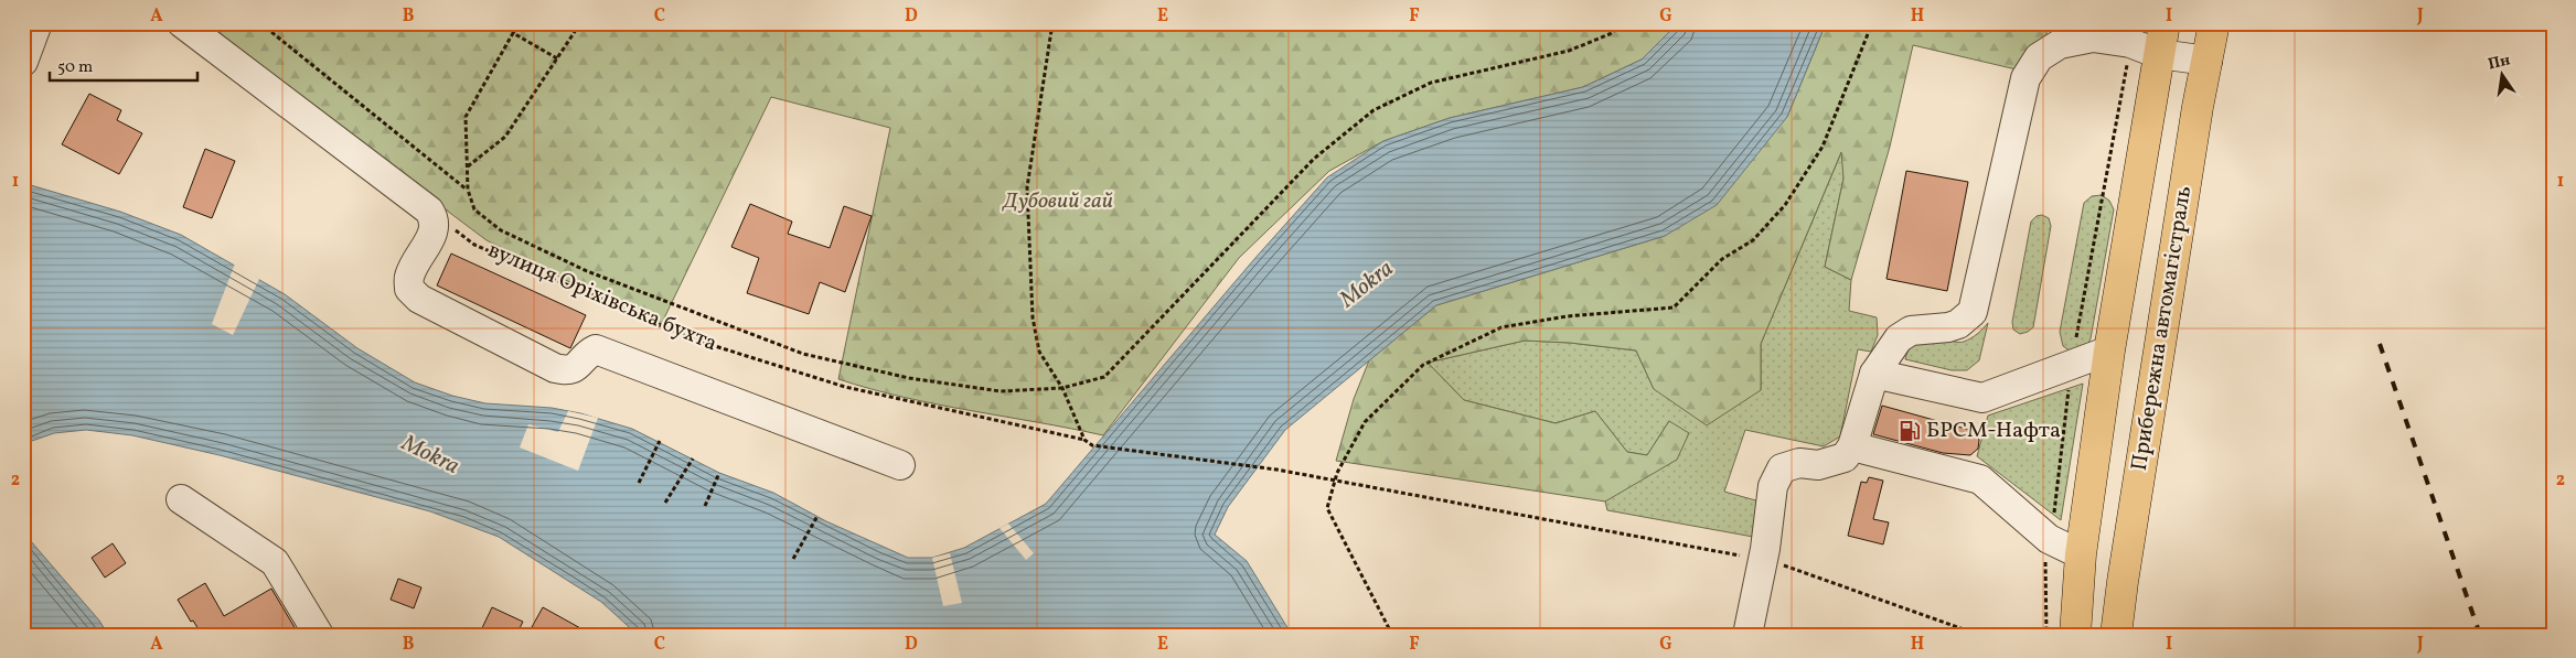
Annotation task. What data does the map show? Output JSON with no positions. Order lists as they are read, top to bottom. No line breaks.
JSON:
{"streets":{"main road":["Прибережна автомагістраль"],"path":["вулиця Оріхівська бухта"]},"water":["Mokra"],"parks":["Дубовий гай"],"places":{"fuel station":["БРСМ-Нафта"]},"scale_bar":"50 m","north":"top","grid":{"columns":["A","B","C","D","E","F","G","H","I","J"],"rows":["1","2"]}}
